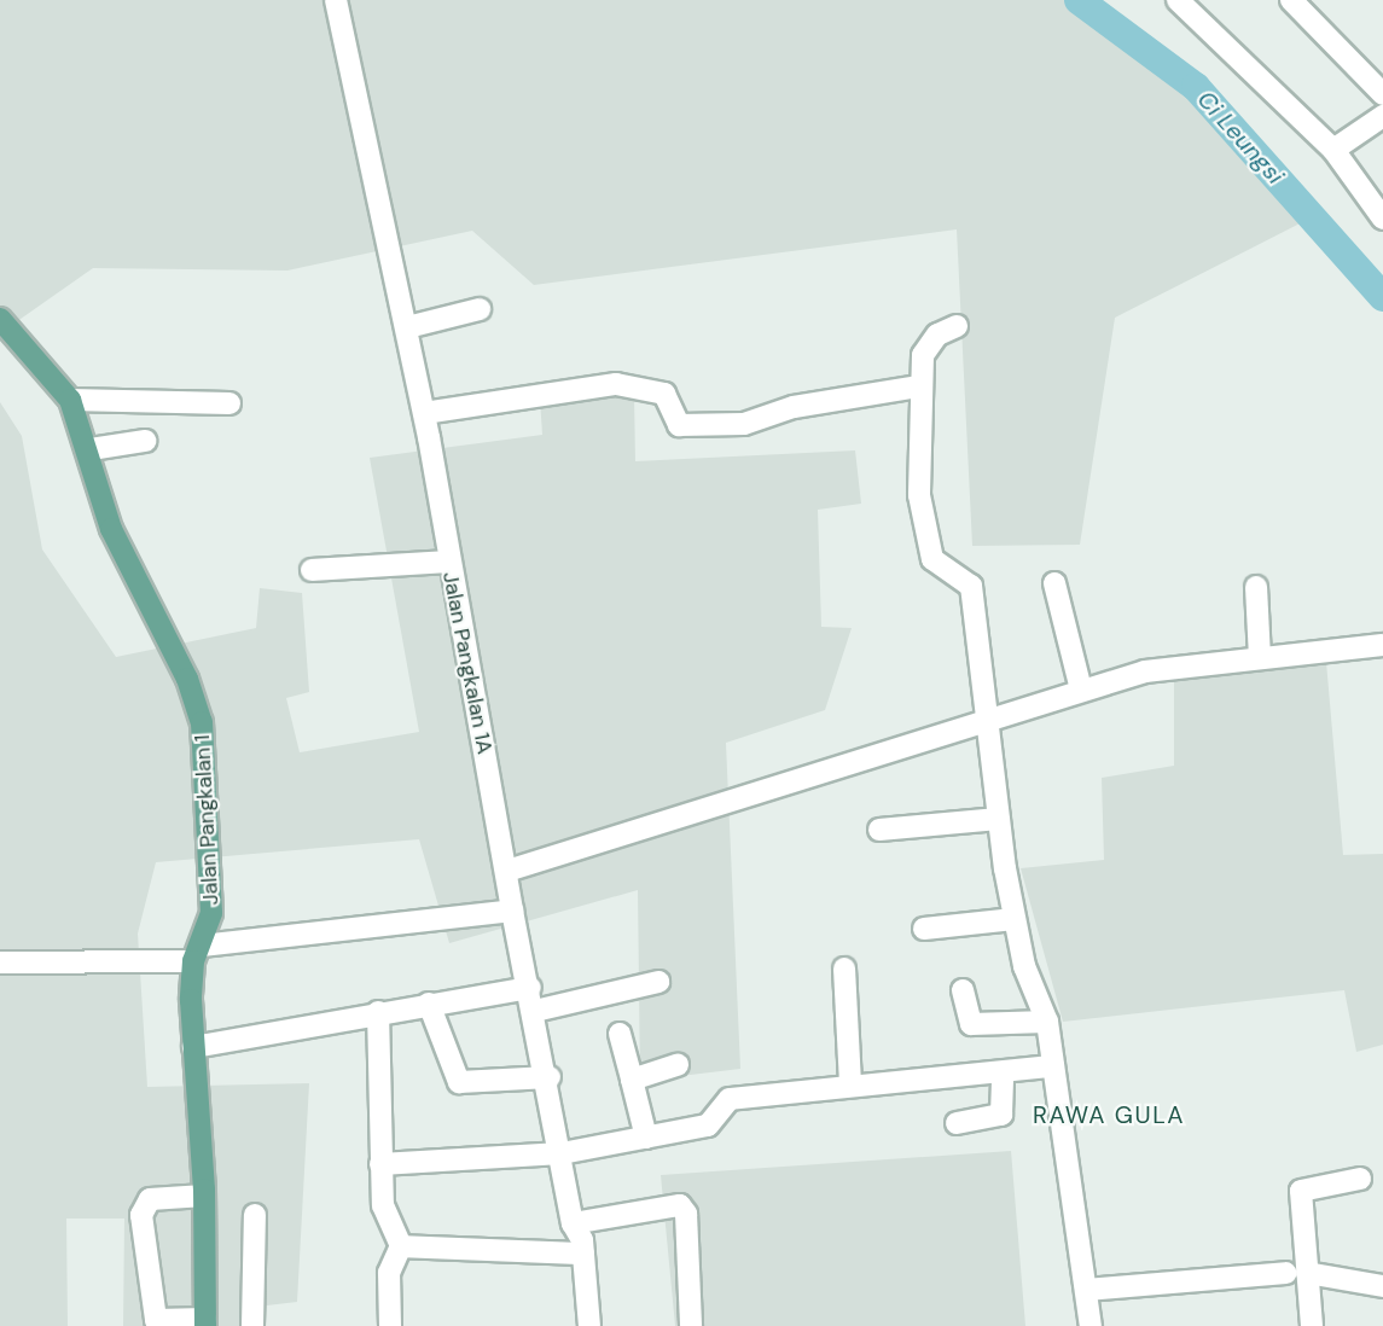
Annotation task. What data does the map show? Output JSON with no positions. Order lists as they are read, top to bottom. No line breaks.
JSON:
{"streets":{"main road":["Jalan Pangkalan 1"],"street":["Jalan Pangkalan 1A"]},"districts":["RAWA GULA"],"water":["Ci Leungsi"]}
